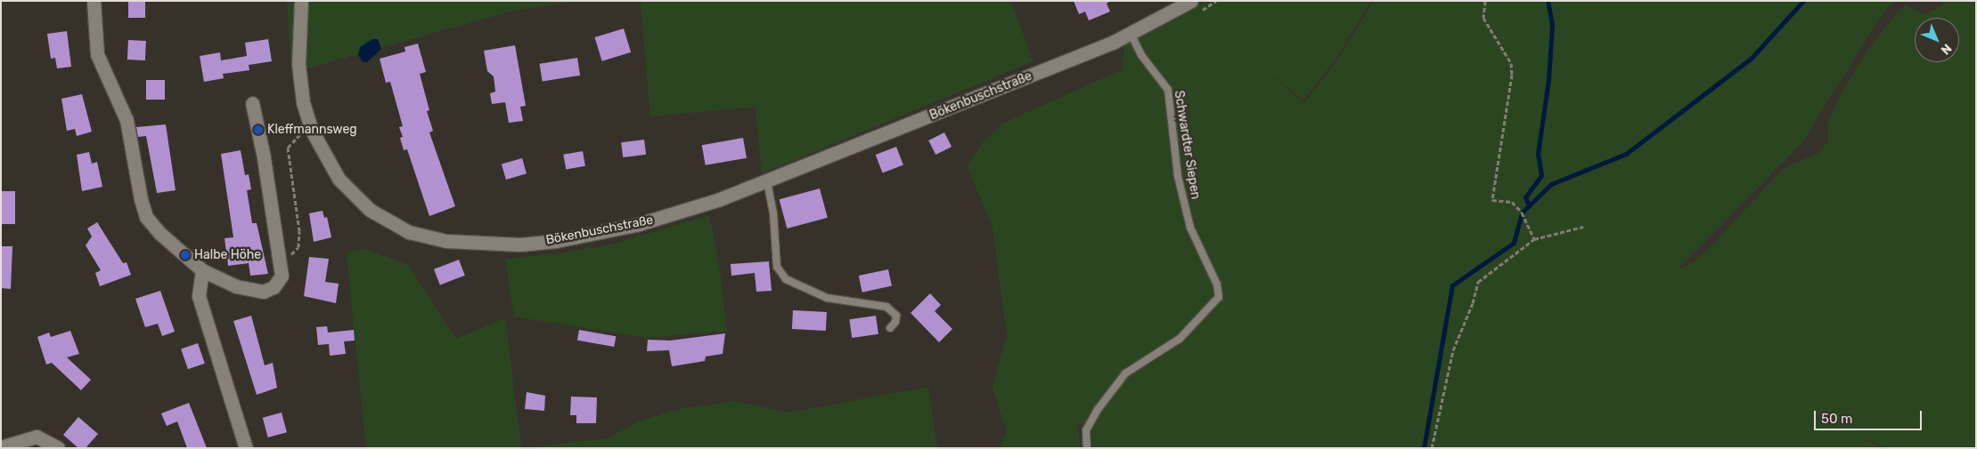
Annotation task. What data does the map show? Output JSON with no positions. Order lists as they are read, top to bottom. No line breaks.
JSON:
{"streets":{"main road":["Bökenbuschstraße"],"lane":["Schwardter Siepen"]},"crossings":[["Bökenbuschstraße","Schwardter Siepen"]],"places":["Kleffmannsweg","Halbe Höhe"],"scale_bar":"50 m","north":"bottom right"}
